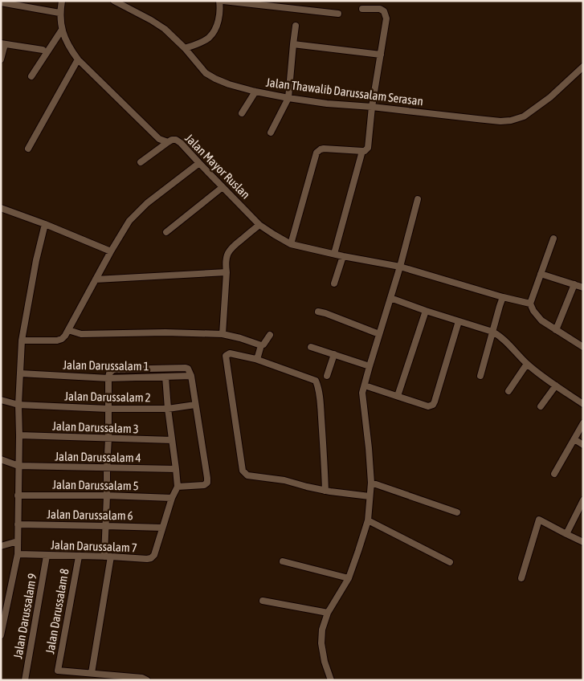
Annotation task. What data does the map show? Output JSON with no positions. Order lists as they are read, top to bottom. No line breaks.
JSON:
{"streets":{"street":["Jalan Thawalib Darussalam Serasan","Jalan Mayor Ruslan","Jalan Darussalam 1","Jalan Darussalam 2","Jalan Darussalam 3","Jalan Darussalam 4","Jalan Darussalam 5","Jalan Darussalam 6","Jalan Darussalam 7","Jalan Darussalam 8","Jalan Darussalam 9"]},"crossings":[["Jalan Darussalam 1","Jalan Darussalam 7"],["Jalan Darussalam 2","Jalan Darussalam 7"],["Jalan Darussalam 3","Jalan Darussalam 7"],["Jalan Darussalam 4","Jalan Darussalam 7"],["Jalan Darussalam 5","Jalan Darussalam 7"],["Jalan Darussalam 6","Jalan Darussalam 7"],["Jalan Darussalam 7","Jalan Darussalam 8"],["Jalan Darussalam 7","Jalan Darussalam 9"]]}
